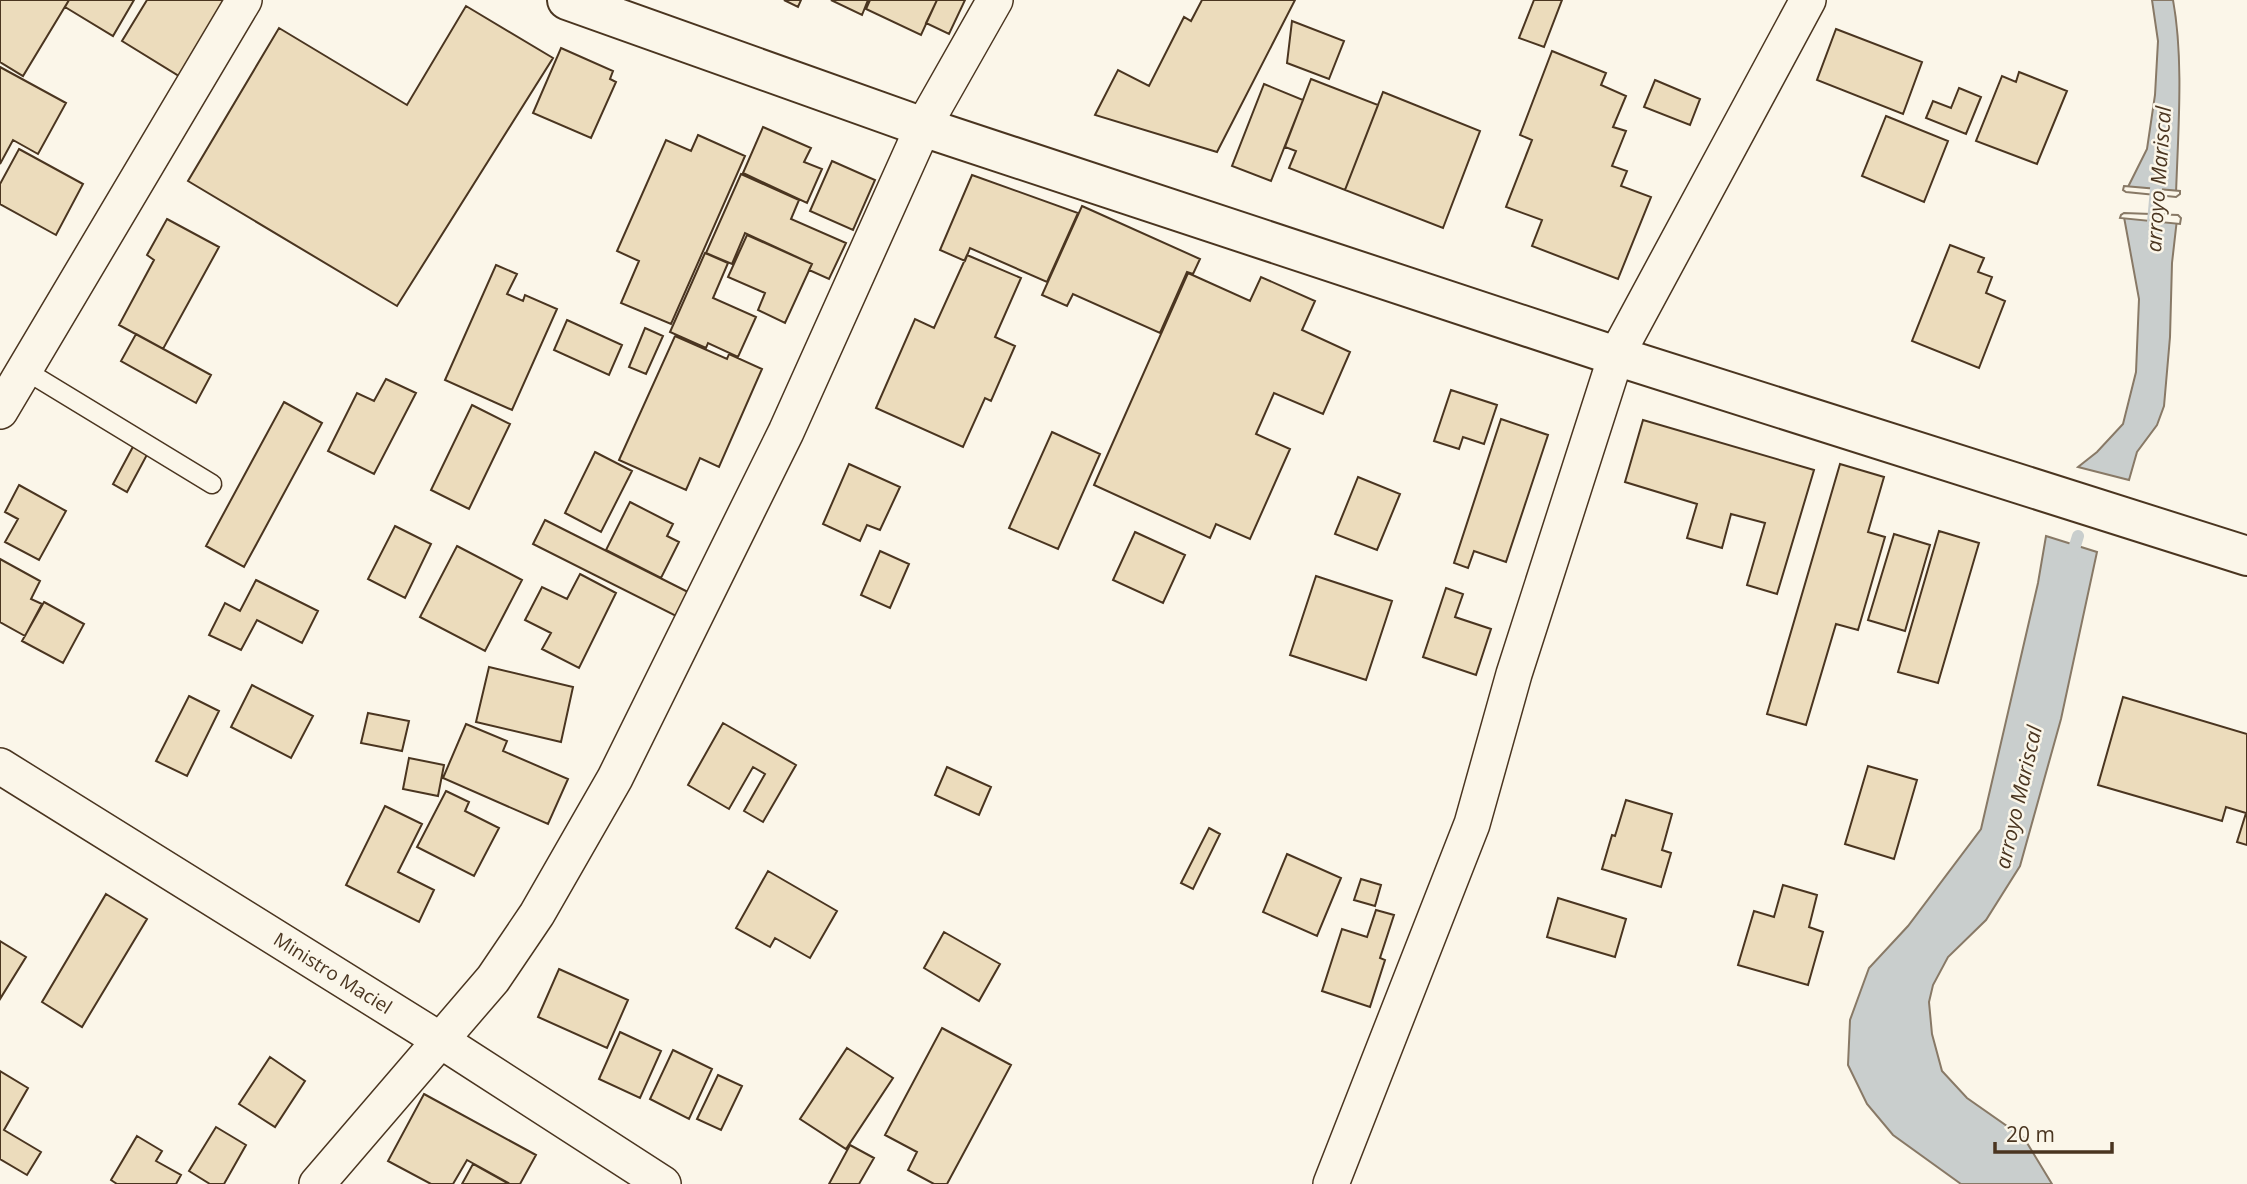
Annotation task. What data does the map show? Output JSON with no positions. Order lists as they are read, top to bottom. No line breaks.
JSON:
{"streets":{"street":["Ministro Maciel"]},"water":["arroyo Mariscal"],"scale_bar":"20 m"}
